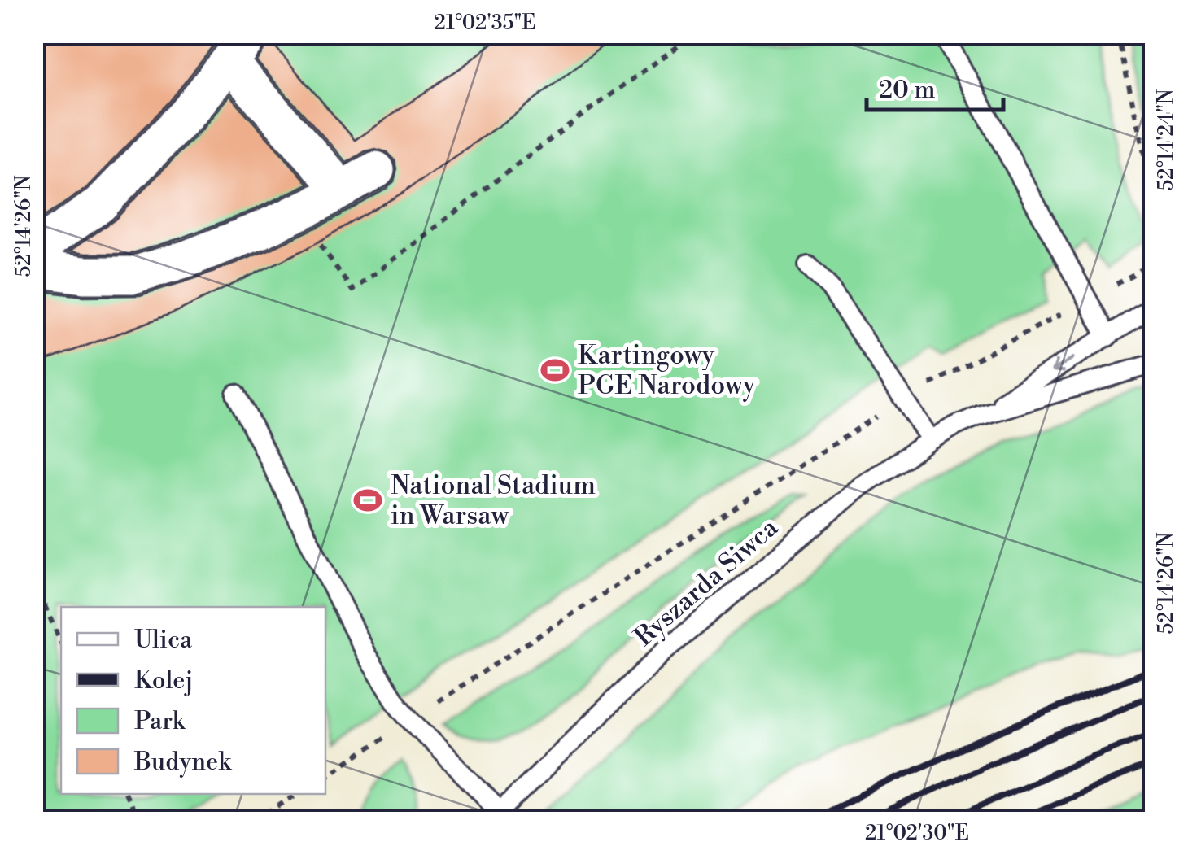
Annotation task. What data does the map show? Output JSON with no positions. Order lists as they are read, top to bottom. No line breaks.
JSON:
{"streets":{"lane":["Ryszarda Siwca"]},"places":{"sports":["Kartingowy PGE Narodowy","National Stadium in Warsaw"]},"legend":["Ulica","Kolej","Park","Budynek"],"scale_bar":"20 m","coordinates":["21°02'35\"E","52°14'24\"N","52°14'26\"N","21°02'30\"E"]}
